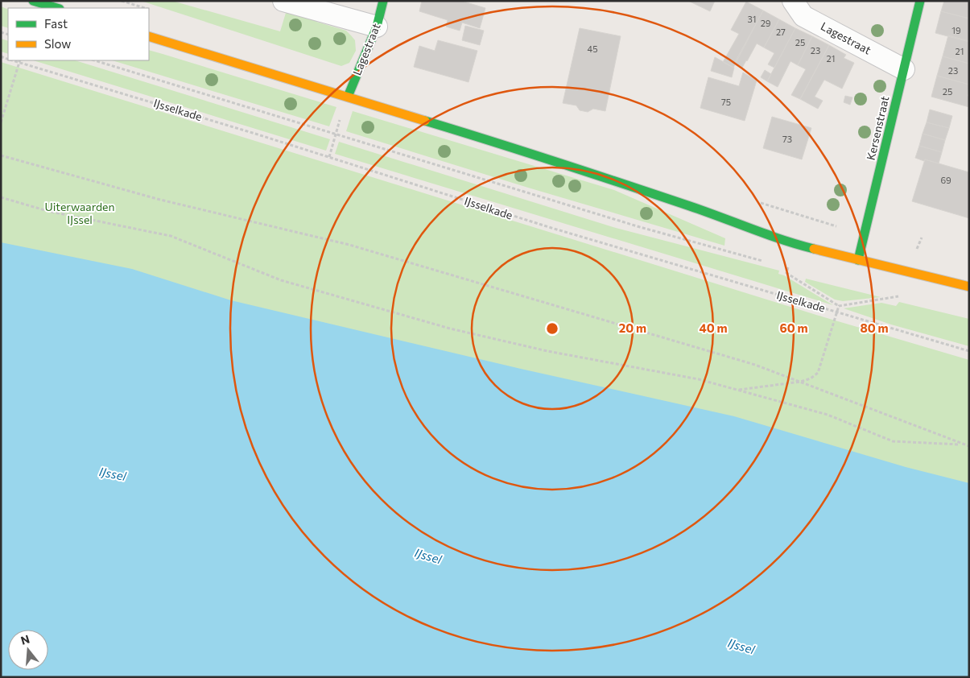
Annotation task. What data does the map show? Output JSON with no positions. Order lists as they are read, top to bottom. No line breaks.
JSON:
{"streets":{"street":["Lagestraat","Kersenstraat"],"path":["IJsselkade"]},"crossings":[["Lagestraat","Kersenstraat"]],"water":["IJssel"],"parks":["Uiterwaarden IJssel"],"house_numbers":["31","29","19","27","25","45","23","21","21","23","25","75","73","69"],"legend":["Fast","Slow"],"north":"top","rings":["20 m","40 m","60 m","80 m"]}
